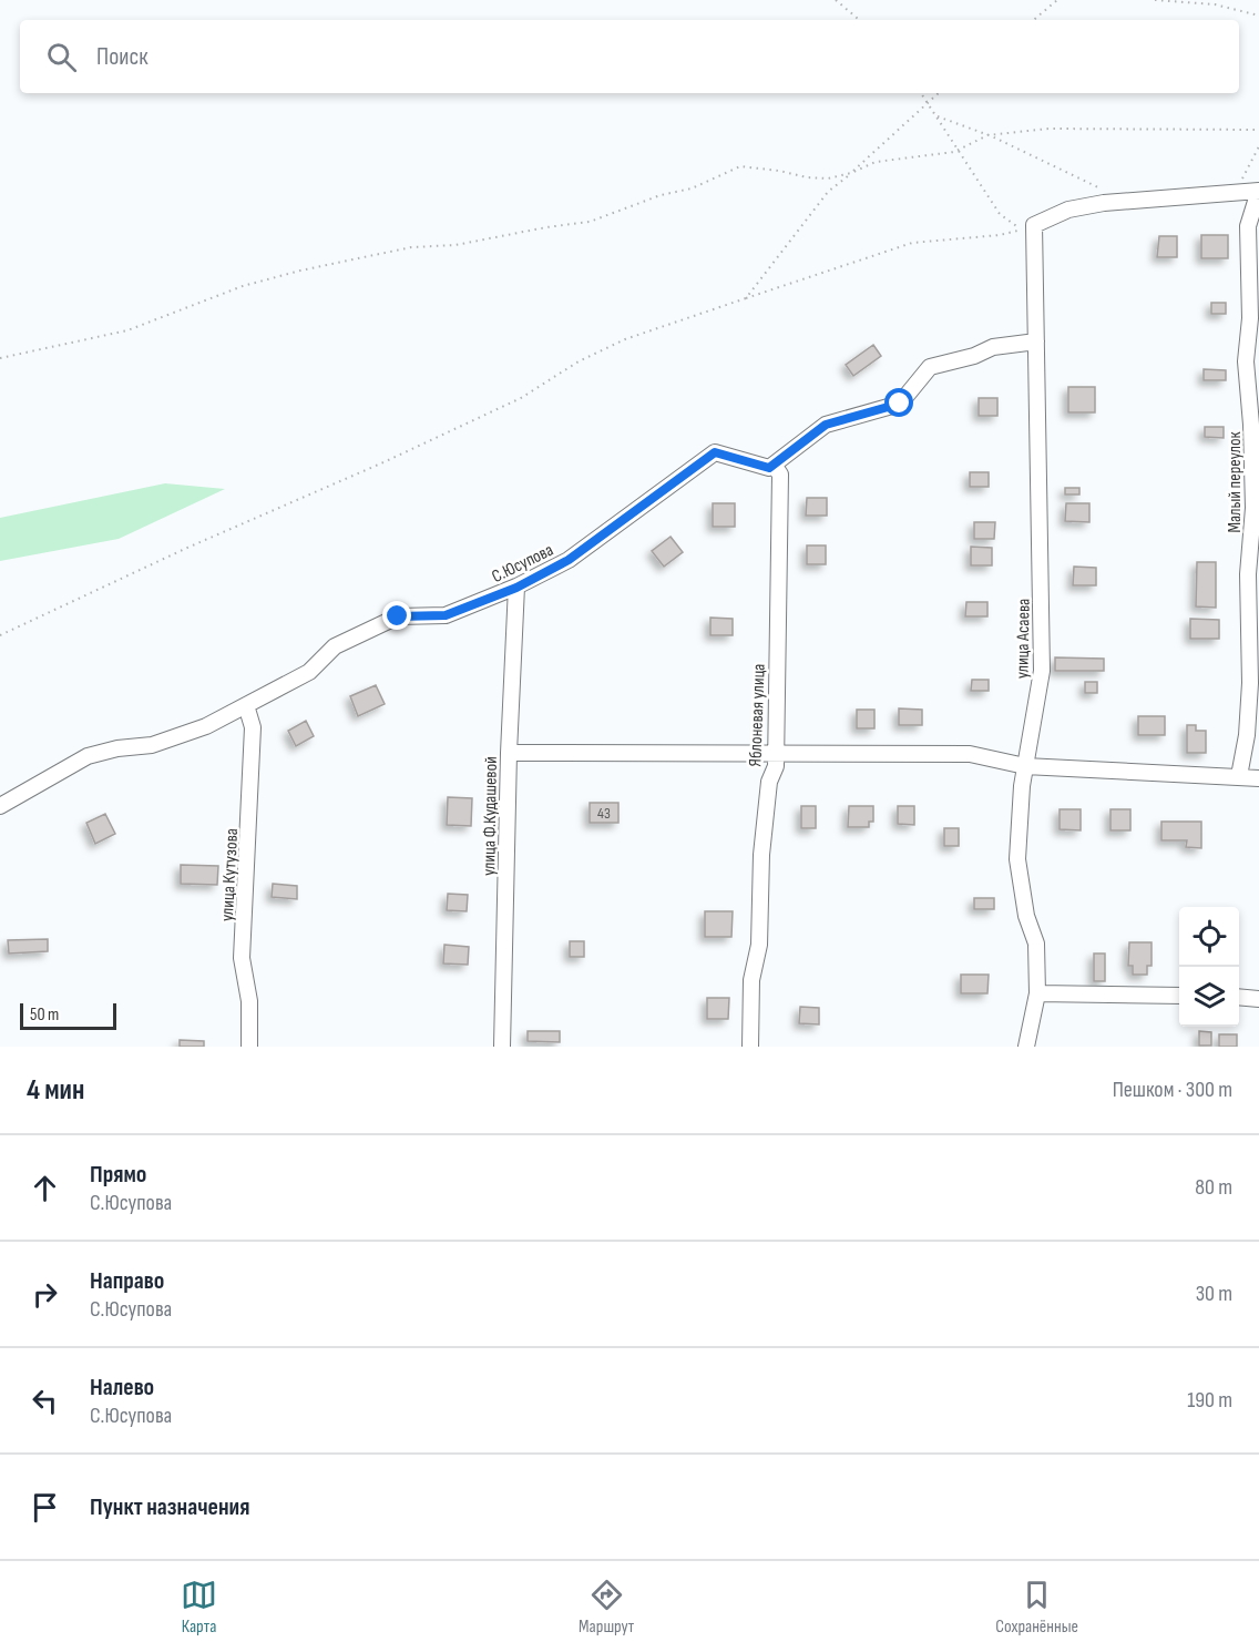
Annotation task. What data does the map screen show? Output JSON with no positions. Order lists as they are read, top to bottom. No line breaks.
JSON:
{"streets":{"street":["Малый переулок","С.Юсупова","улица Асаева","Яблоневая улица","улица Ф.Кудашевой","улица Кутузова"]},"crossings":[["С.Юсупова","Яблоневая улица"],["С.Юсупова","улица Ф.Кудашевой"],["С.Юсупова","улица Кутузова"]],"house_numbers":["43"],"scale_bar":"50 m","page":{"search":"Поиск","scale":"50 m","heading":["4 мин","Пешком · 300 m"],"list":[["Прямо","С.Юсупова","80 m"],["Направо","С.Юсупова","30 m"],["Налево","С.Юсупова","190 m"],"Пункт назначения"],"nav":["Карта","Маршрут","Сохранённые"]}}
